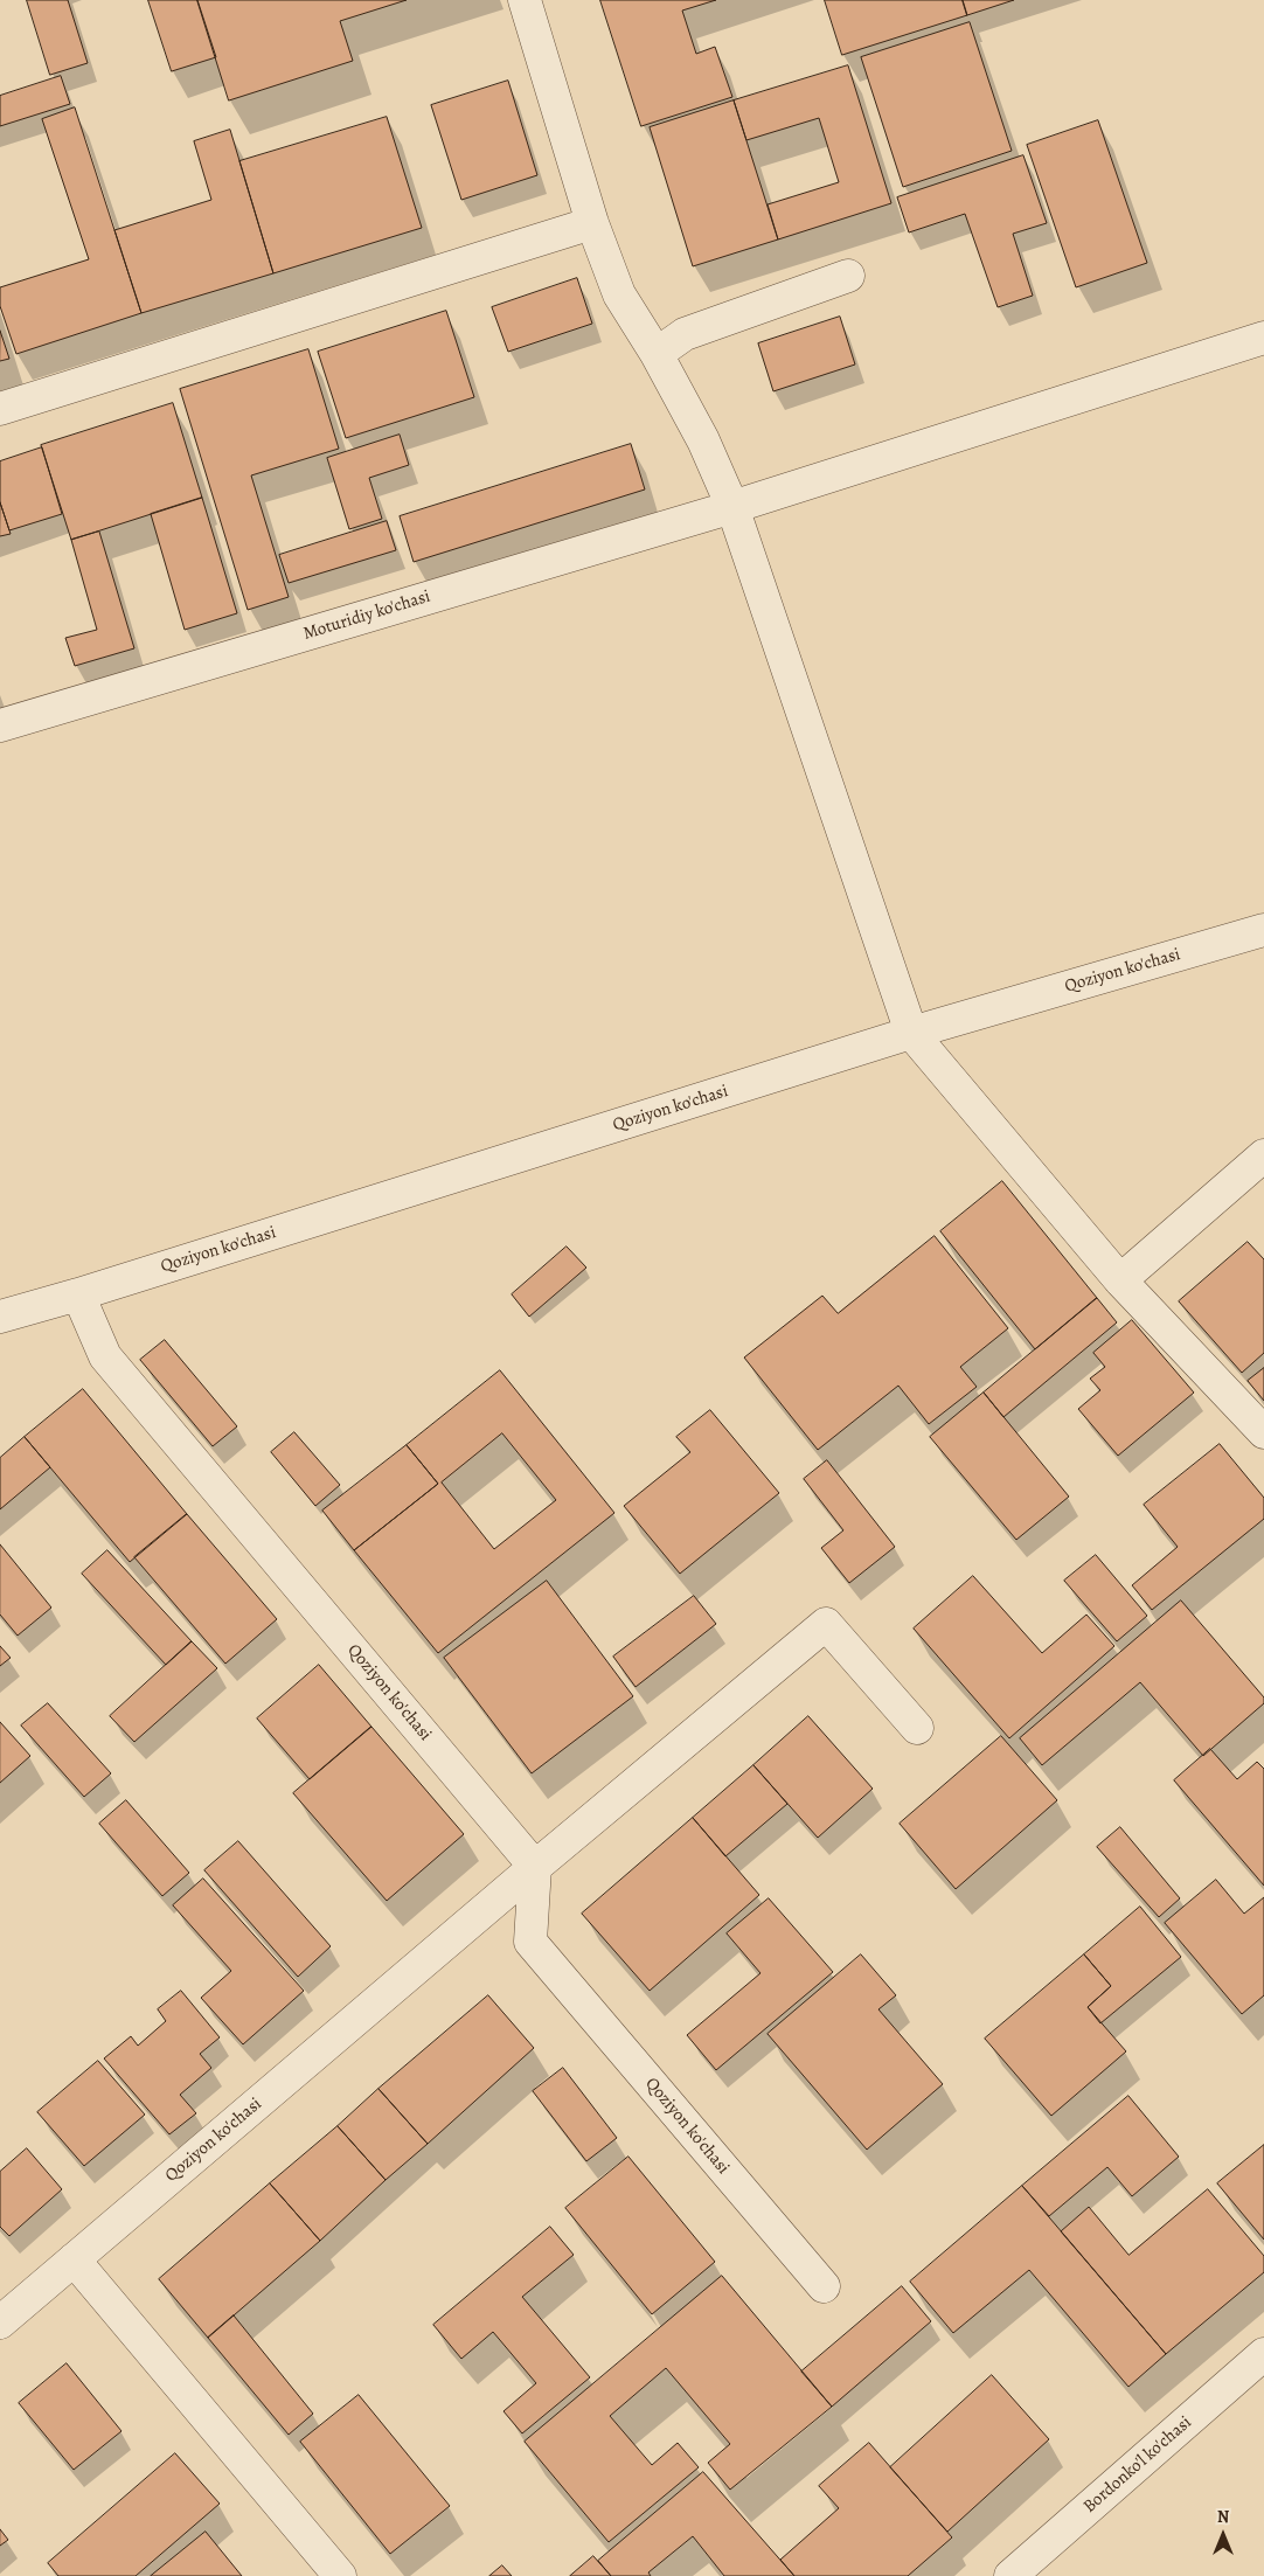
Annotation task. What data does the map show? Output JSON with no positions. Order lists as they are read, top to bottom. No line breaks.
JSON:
{"streets":{"street":["Moturidiy ko'chasi","Qoziyon ko'chasi","Bordonko'l ko'chasi"]},"north":"top"}
